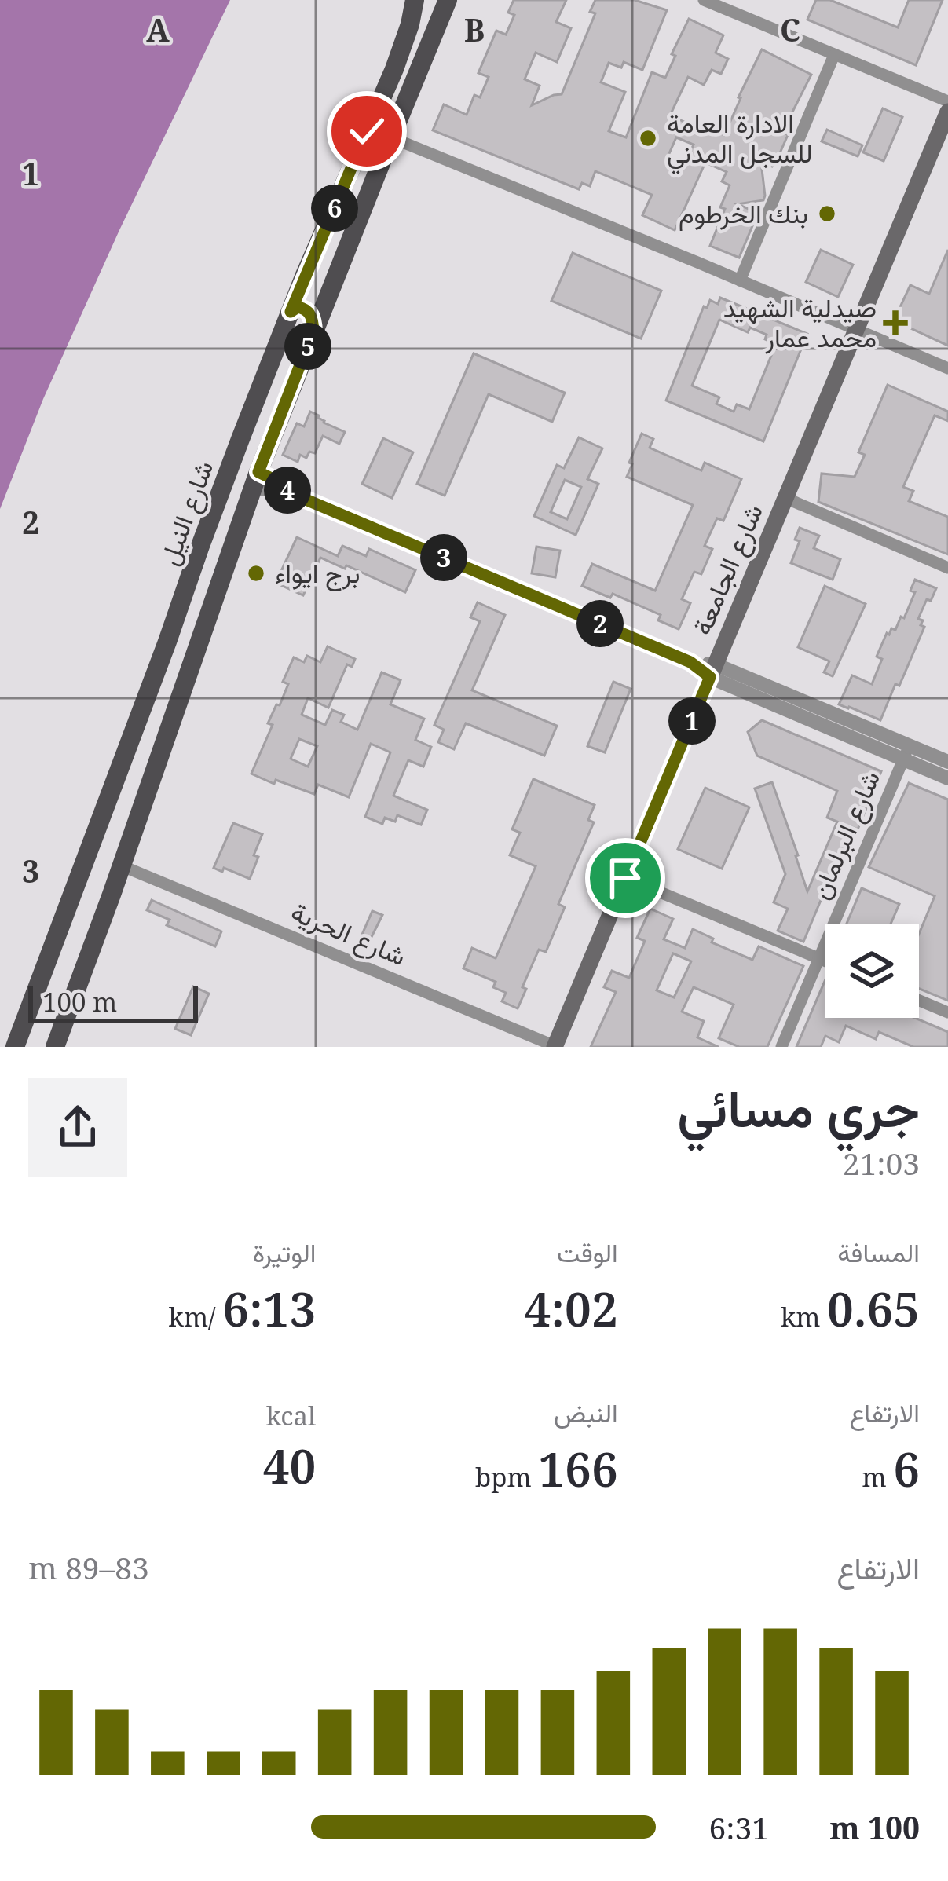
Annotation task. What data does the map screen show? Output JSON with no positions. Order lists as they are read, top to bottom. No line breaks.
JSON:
{"streets":{"main road":["شارع النيل","شارع الجامعة"],"street":["شارع البرلمان","شارع الحرية"]},"crossings":[["شارع النيل","شارع الحرية"],["شارع الجامعة","شارع الحرية"]],"places":{"other":["الادارة العامة للسجل المدني","بنك الخرطوم","برج ايواء"],"health":["صيدلية الشهيد محمد عمار"]},"scale_bar":"100 m","page":{"pins":["6","5","4","3","2","1"],"scale":"100 m","heading":["جري مسائي","21:03"],"stats":[["المسافة","0.65 km"],["الوقت","4:02"],["الوتيرة","6:13 /km"],["الارتفاع","6 m"],["النبض","166 bpm"],["kcal","40"]],"chart":["الارتفاع","83–89 m"],"list":[{"name":"100 m","note":"6:31"}]},"grid":{"columns":["A","B","C"],"rows":["1","2","3"]}}
